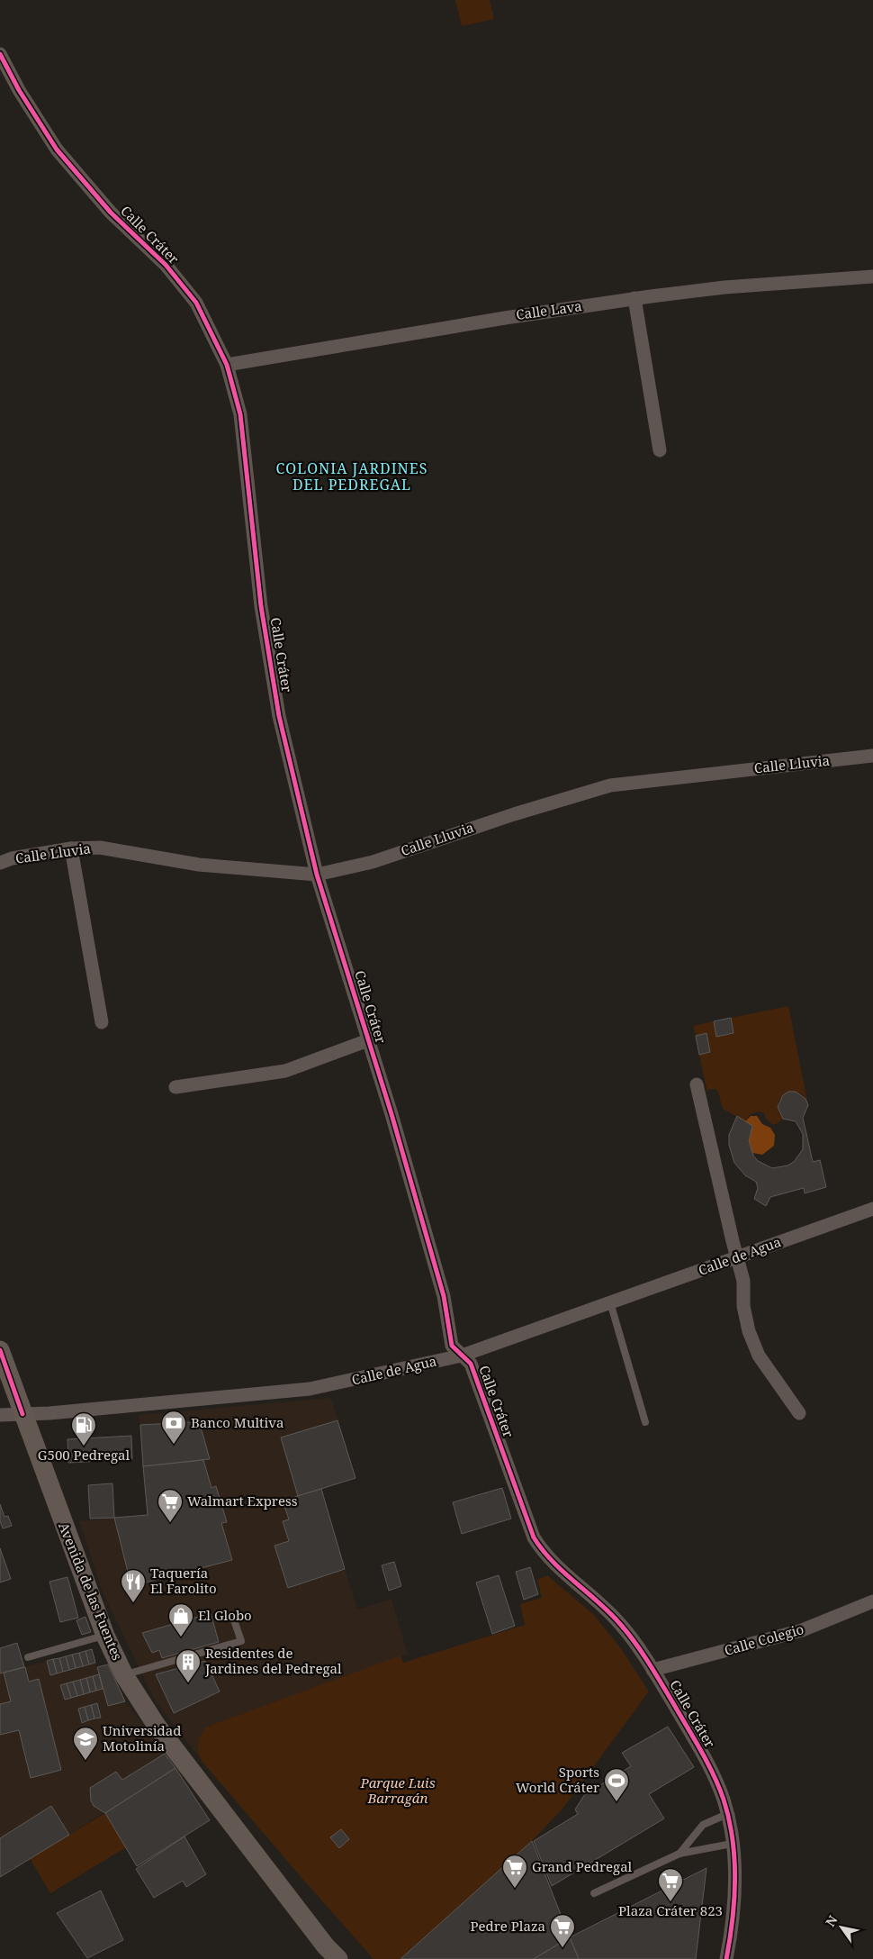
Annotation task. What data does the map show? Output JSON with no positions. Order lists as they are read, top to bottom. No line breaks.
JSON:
{"streets":{"street":["Calle Cráter","Calle Lava","Calle Lluvia","Calle de Agua","Avenida de las Fuentes","Calle Colegio"]},"crossings":[["Calle Cráter","Calle Lava"],["Calle Cráter","Calle Lluvia"],["Calle Cráter","Calle de Agua"],["Calle Cráter","Calle Colegio"],["Calle de Agua","Avenida de las Fuentes"]],"districts":["COLONIA JARDINES DEL PEDREGAL"],"parks":["Parque Luis Barragán"],"places":{"bank":["Banco Multiva"],"fuel station":["G500 Pedregal"],"supermarket":["Walmart Express","Grand Pedregal","Plaza Cráter 823","Pedre Plaza"],"restaurant":["Taquería El Farolito"],"shop":["El Globo"],"building":["Residentes de Jardines del Pedregal"],"school or university":["Universidad Motolinía"],"sports":["Sports World Cráter"]},"north":"top left"}
